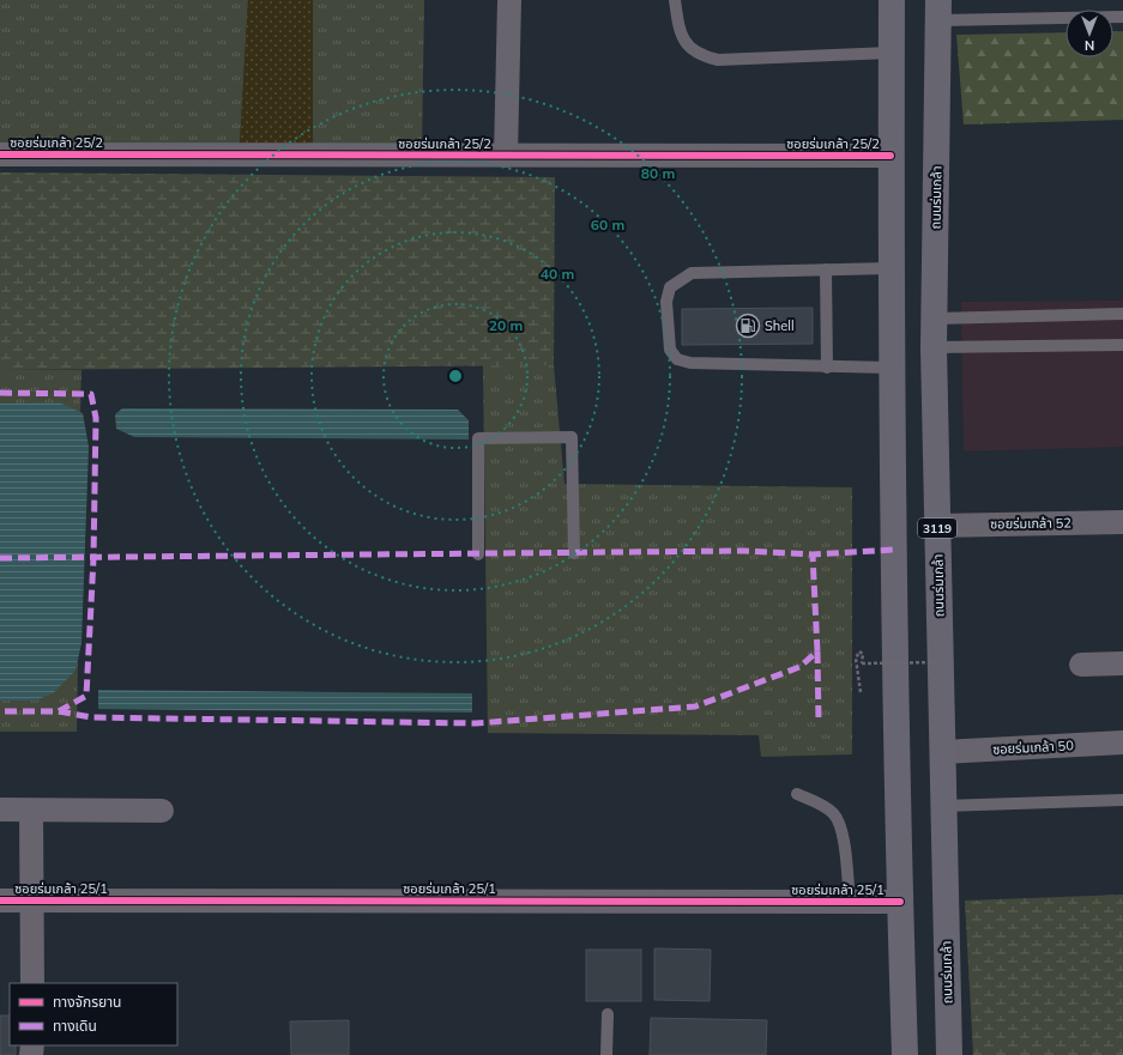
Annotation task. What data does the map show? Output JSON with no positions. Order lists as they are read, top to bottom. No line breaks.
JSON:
{"streets":{"main road":["ถนนร่มเกล้า","3119"],"street":["ซอยร่มเกล้า 25/2","ซอยร่มเกล้า 52","ซอยร่มเกล้า 50","ซอยร่มเกล้า 25/1"]},"crossings":[["ถนนร่มเกล้า","ซอยร่มเกล้า 52"],["ถนนร่มเกล้า","ซอยร่มเกล้า 50"]],"places":{"fuel station":["Shell"]},"legend":["ทางจักรยาน","ทางเดิน"],"north":"bottom","rings":["80 m","60 m","40 m","20 m"]}
